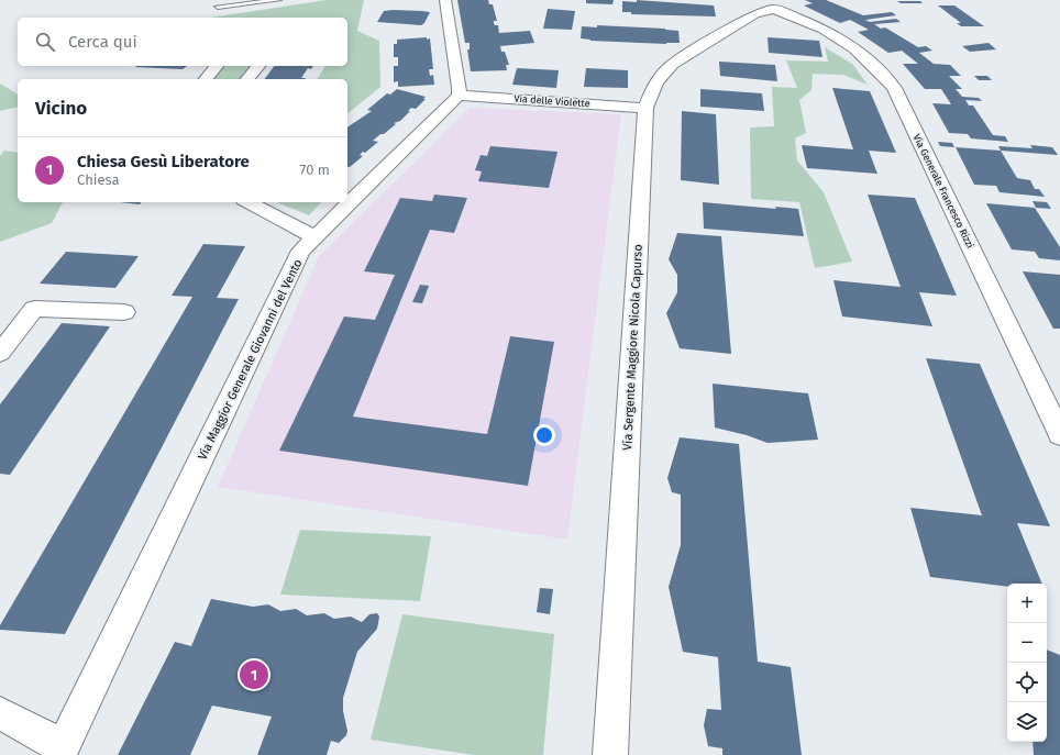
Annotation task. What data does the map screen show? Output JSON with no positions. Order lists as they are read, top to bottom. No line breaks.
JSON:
{"streets":{"street":["Via delle Violette","Via Generale Francesco Rizzi","Via Sergente Maggiore Nicola Capurso","Via Maggior Generale Giovanni del Vento"]},"crossings":[["Via delle Violette","Via Sergente Maggiore Nicola Capurso"],["Via delle Violette","Via Maggior Generale Giovanni del Vento"],["Via Generale Francesco Rizzi","Via Sergente Maggiore Nicola Capurso"]],"page":{"search":"Cerca qui","heading":"Vicino","list":[{"mark":"1","name":"Chiesa Gesù Liberatore","note":"Chiesa","value":"70 m"}],"map_buttons":["+","−"],"pins":"1"}}
